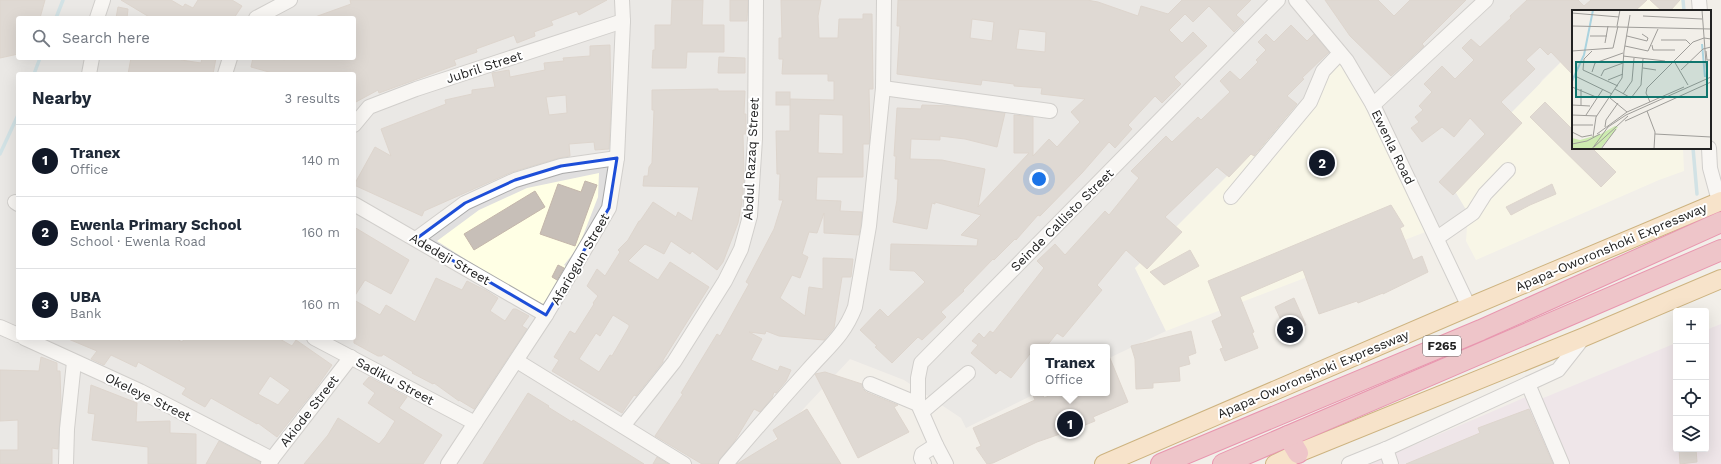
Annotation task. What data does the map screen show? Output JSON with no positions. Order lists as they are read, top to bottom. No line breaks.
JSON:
{"streets":{"highway":["Apapa-Oworonshoki Expressway","F265"],"street":["Jubril Street","Ewenla Road","Abdul Razaq Street","Seinde Callisto Street","Adedeji Street","Afariogun Street","Sadiku Street","Okeleye Street","Akiode Street"]},"crossings":[["Jubril Street","Afariogun Street"],["Ewenla Road","Apapa-Oworonshoki Expressway"],["Adedeji Street","Afariogun Street"],["Afariogun Street","Sadiku Street"],["Sadiku Street","Akiode Street"],["Okeleye Street","Akiode Street"]],"page":{"search":"Search here","heading":["Nearby","3 results"],"list":[{"mark":"1","name":"Tranex","note":"Office","value":"140 m"},{"mark":"2","name":"Ewenla Primary School","note":"School · Ewenla Road","value":"160 m"},{"mark":"3","name":"UBA","note":"Bank","value":"160 m"}],"pins":["2","3","1"],"map_buttons":["+","−"],"popup":["Tranex","Office"]}}
